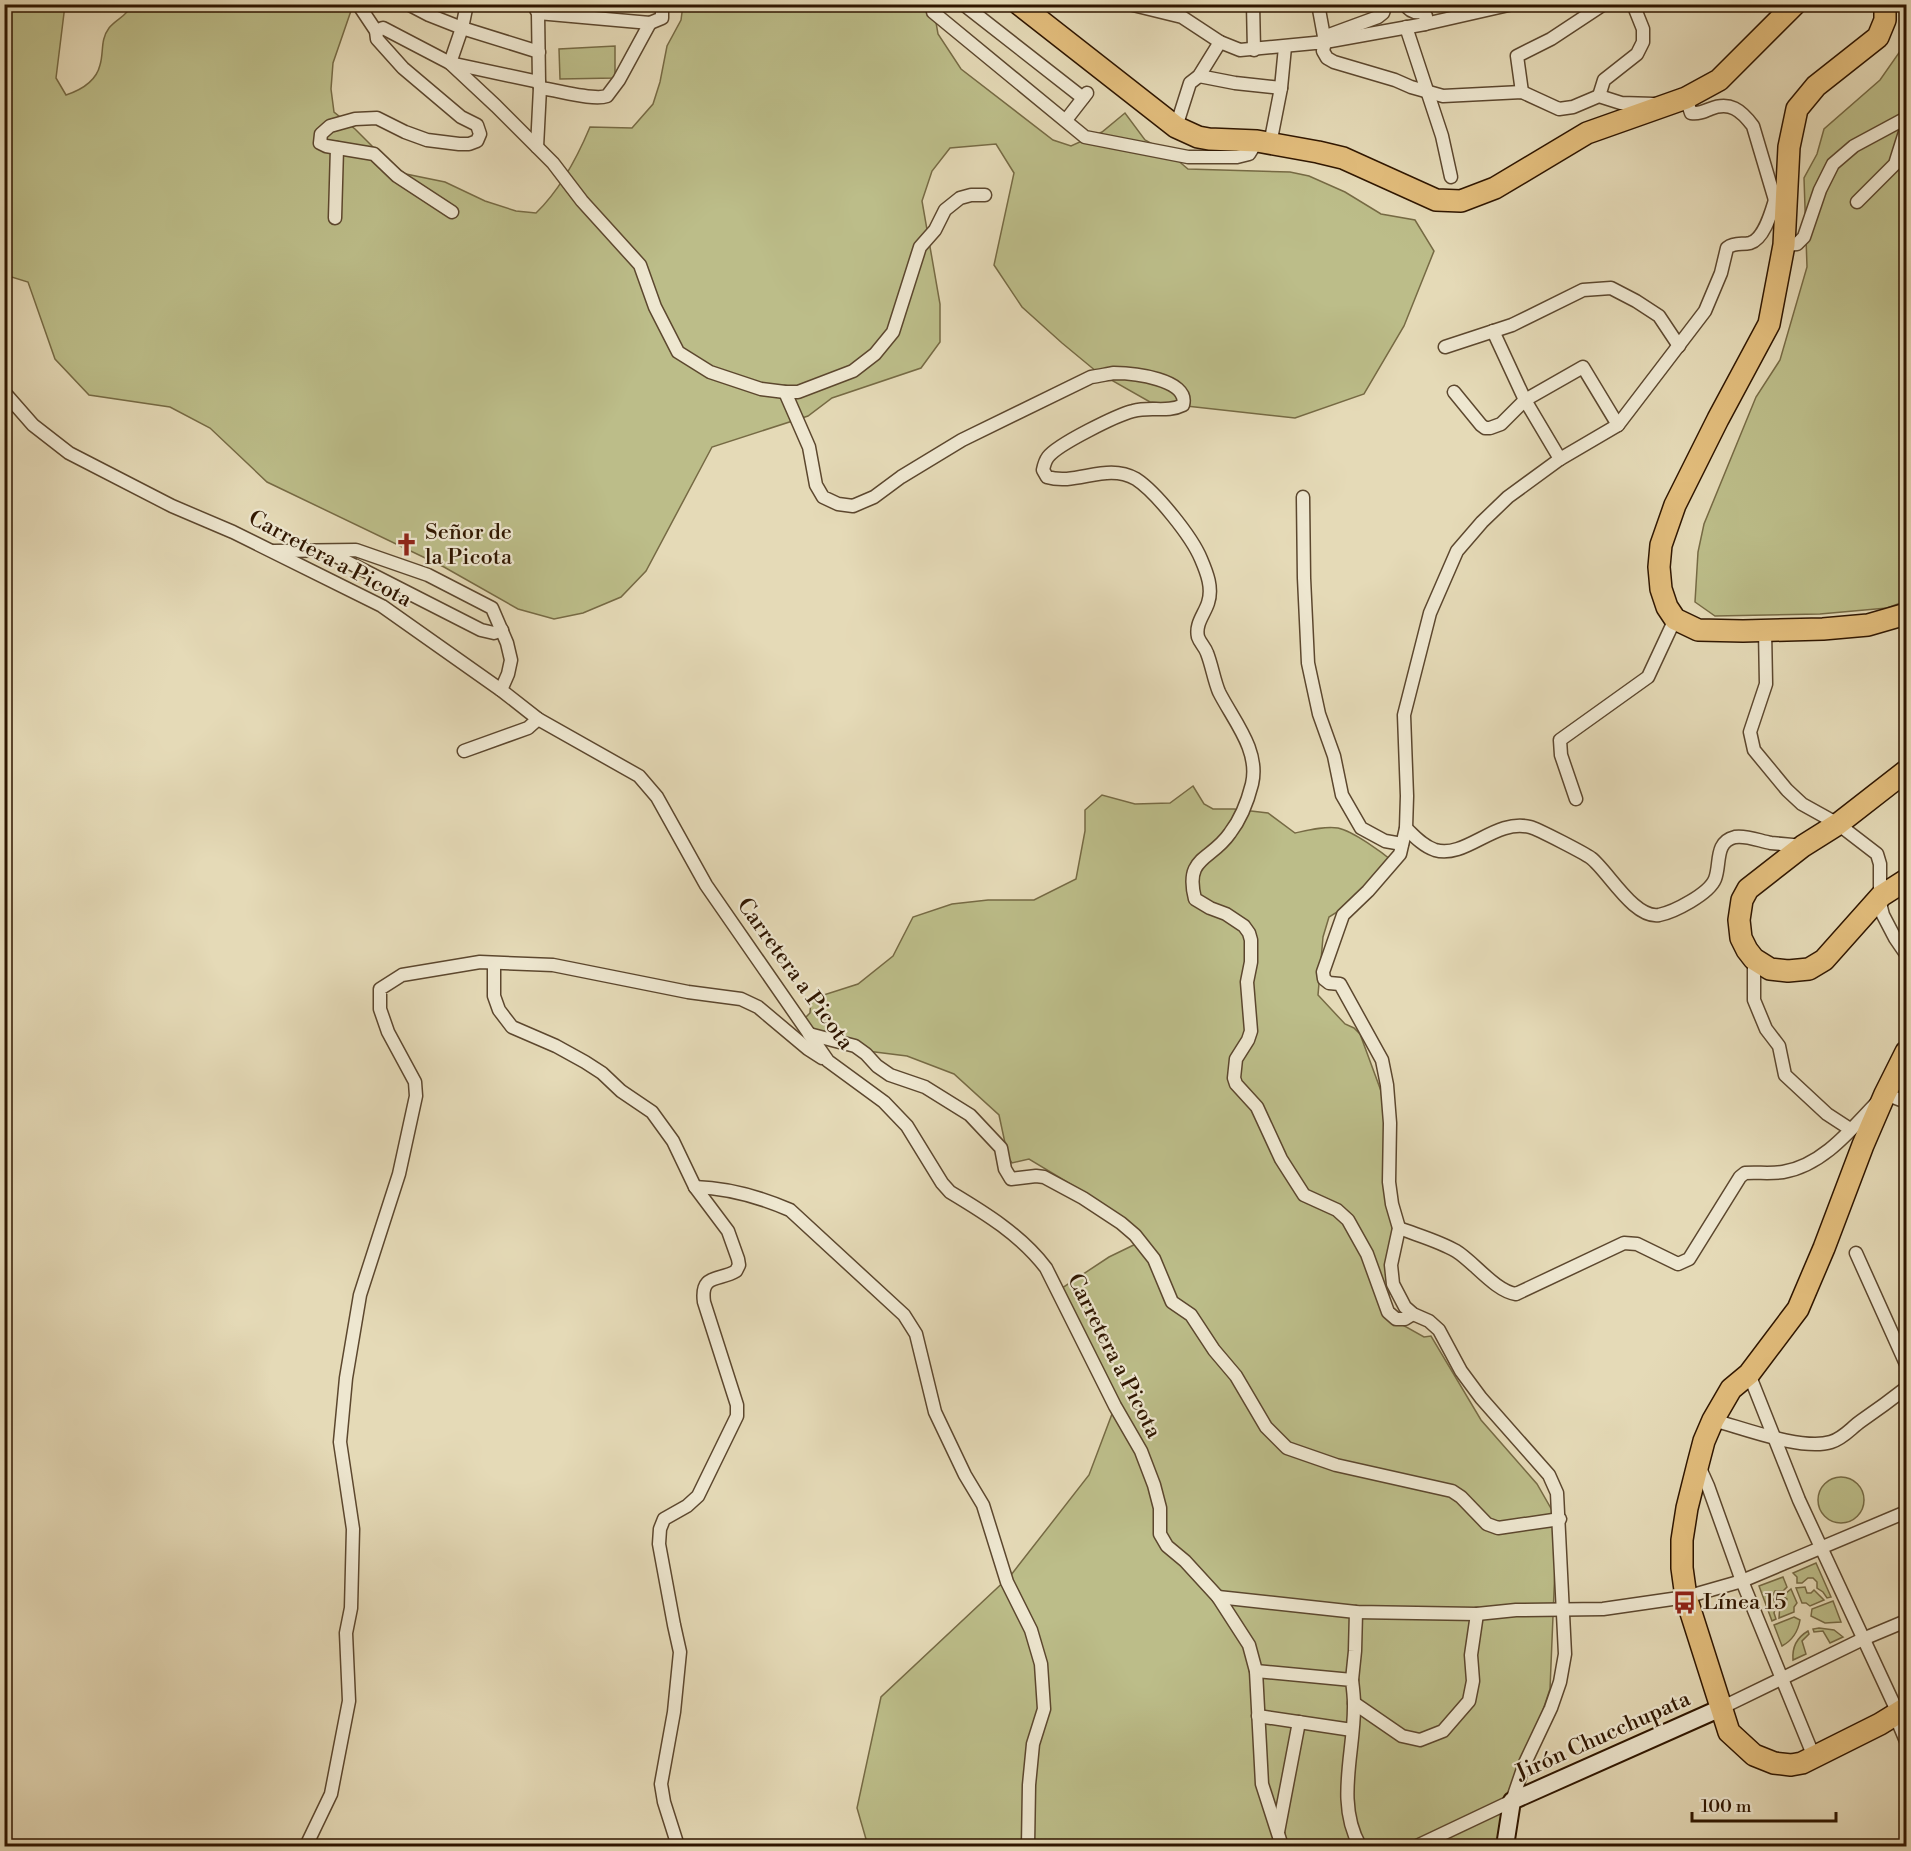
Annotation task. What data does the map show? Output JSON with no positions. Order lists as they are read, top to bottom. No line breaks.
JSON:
{"streets":{"street":["Carretera a Picota","Jirón Chucchupata"]},"places":{"church":["Señor de la Picota"],"bus stop":["Línea 15"]},"scale_bar":"100 m"}
